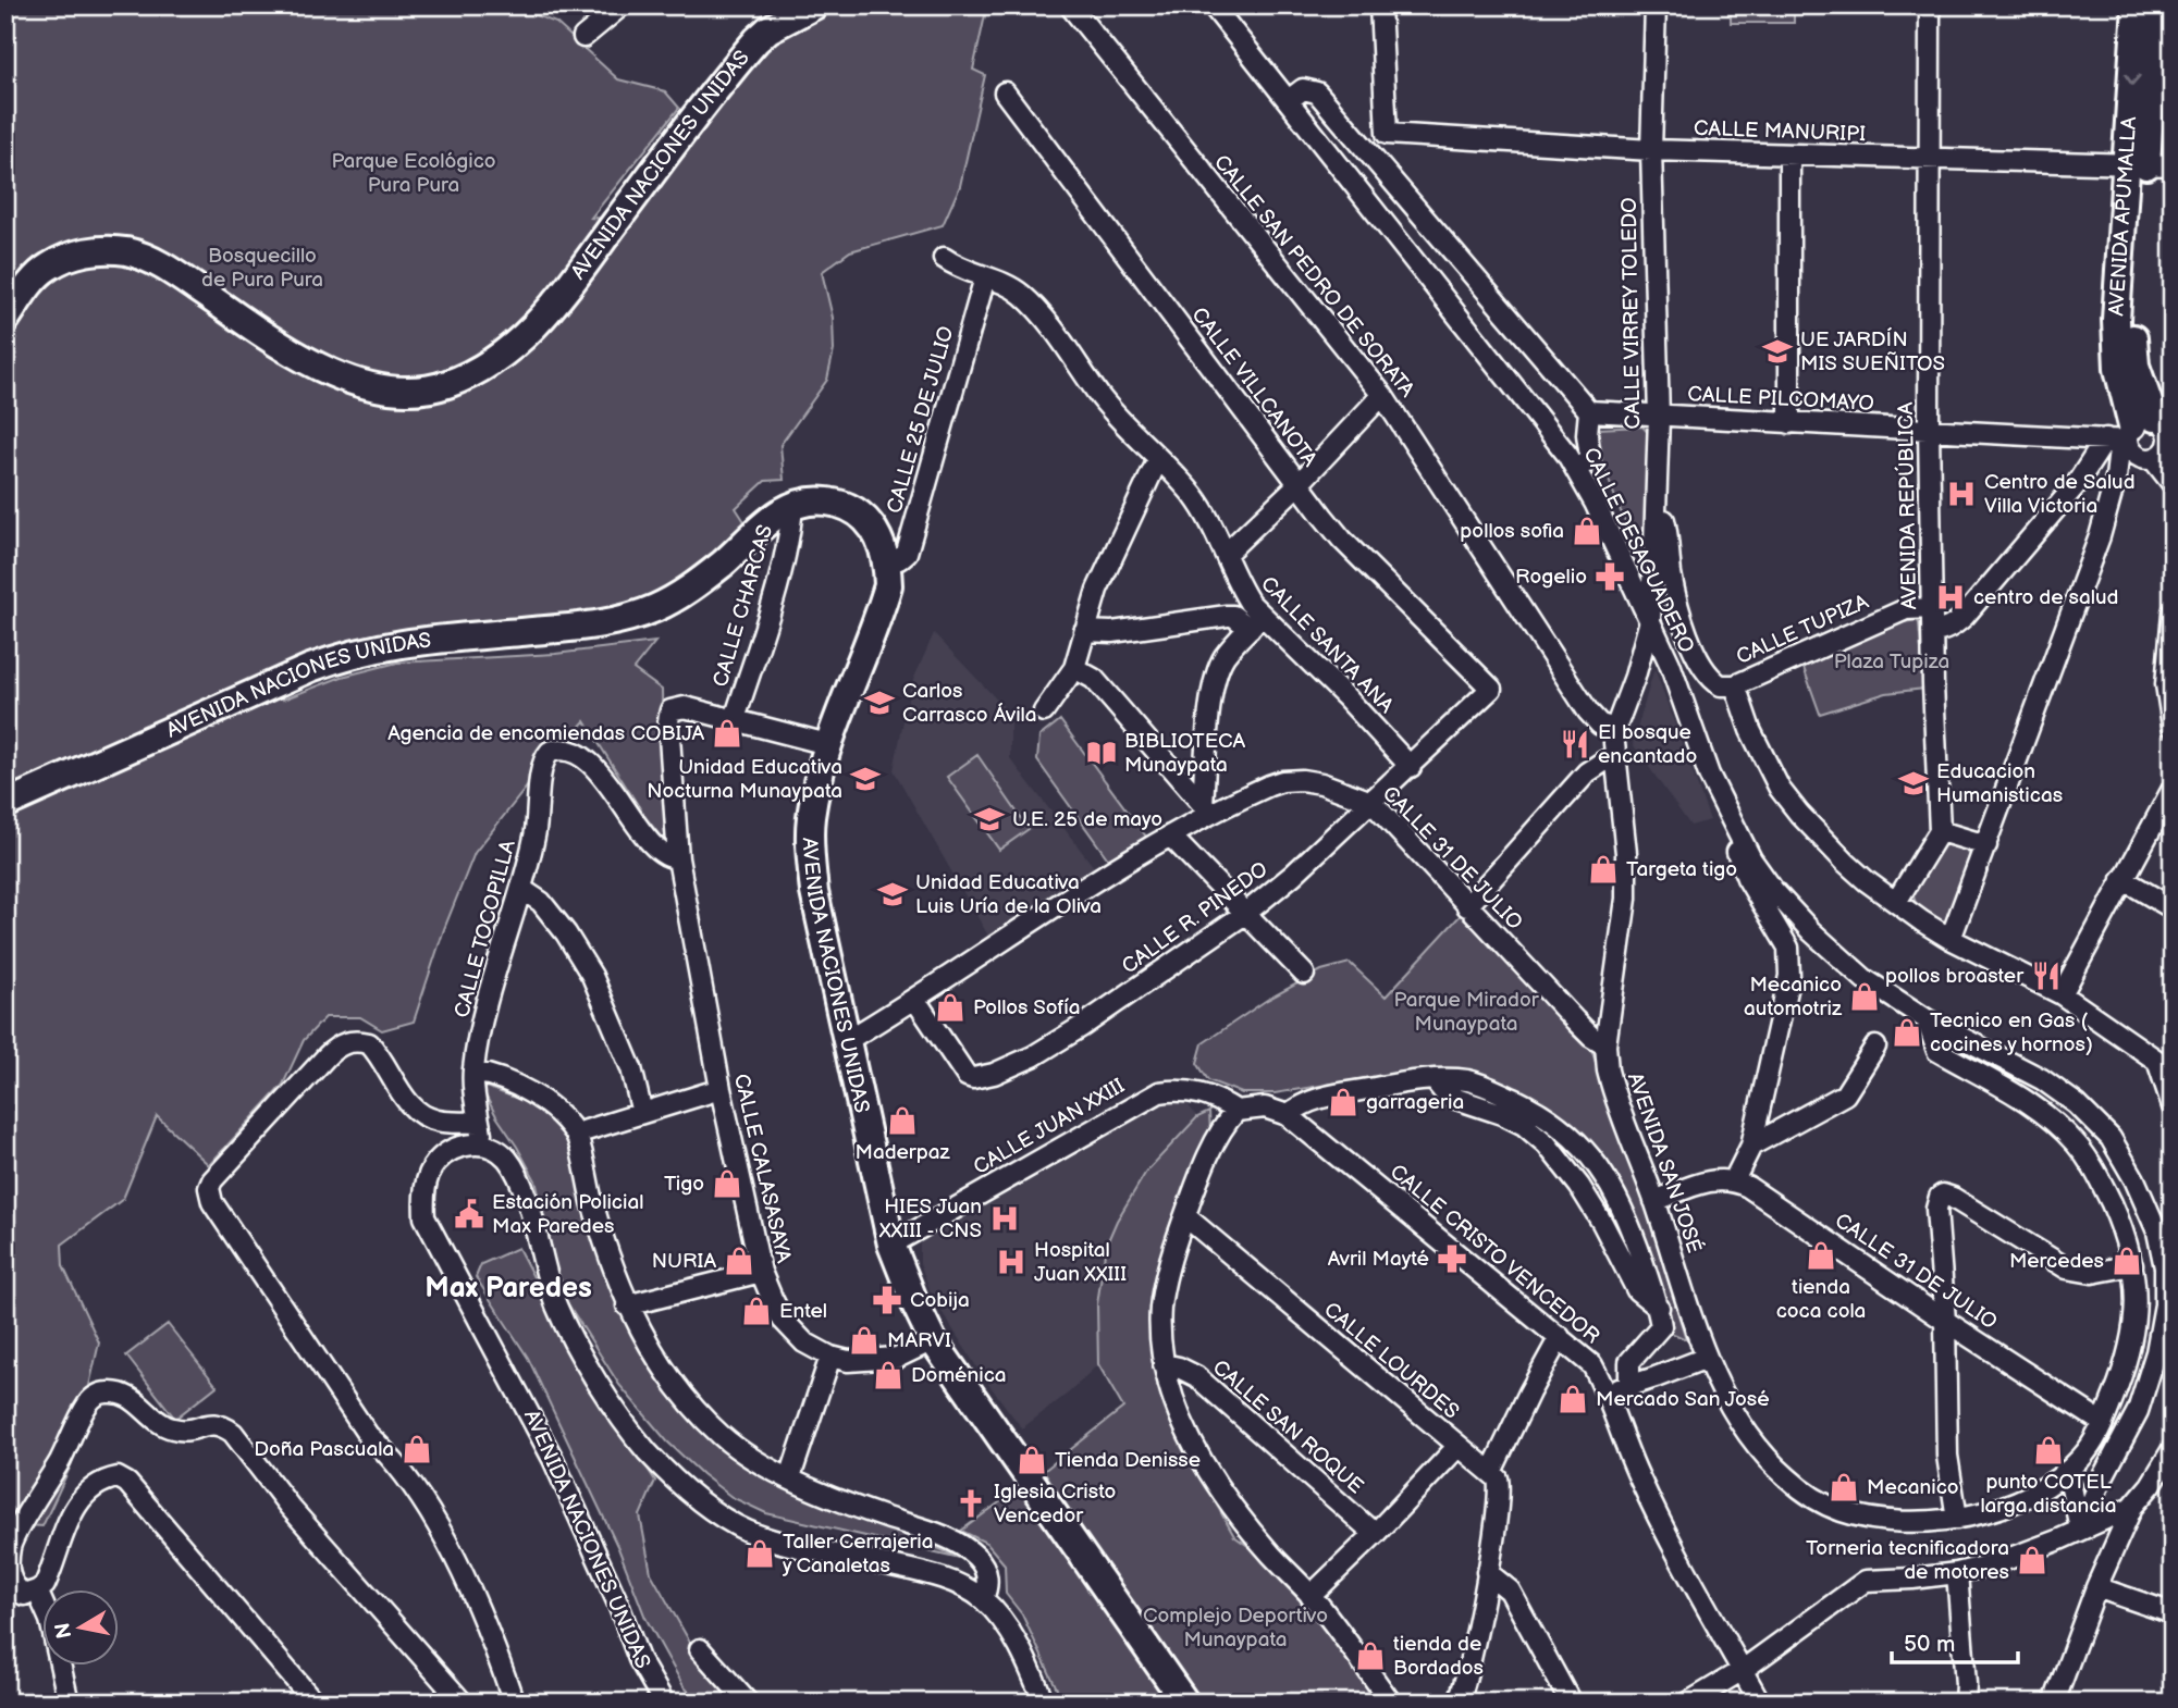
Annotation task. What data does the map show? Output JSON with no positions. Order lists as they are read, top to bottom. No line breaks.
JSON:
{"streets":{"street":["CALLE MANURIPI","AVENIDA NACIONES UNIDAS","AVENIDA APUMALLA","CALLE SAN PEDRO DE SORATA","CALLE VIRREY TOLEDO","CALLE VILLCANOTA","CALLE PILCOMAYO","CALLE 25 DE JULIO","AVENIDA REPÚBLICA","CALLE DESAGUADERO","CALLE CHARCAS","CALLE TUPIZA","CALLE SANTA ANA","CALLE 31 DE JULIO","CALLE R. PINEDO","CALLE TOCOPILLA","CALLE JUAN XXIII","AVENIDA SAN JOSÉ","CALLE CALASASAYA","CALLE CRISTO VENCEDOR","CALLE LOURDES","CALLE SAN ROQUE"]},"crossings":[["CALLE MANURIPI","AVENIDA APUMALLA"],["CALLE MANURIPI","CALLE VIRREY TOLEDO"],["CALLE MANURIPI","AVENIDA REPÚBLICA"],["AVENIDA NACIONES UNIDAS","CALLE 25 DE JULIO"],["AVENIDA NACIONES UNIDAS","CALLE CHARCAS"],["AVENIDA NACIONES UNIDAS","CALLE 31 DE JULIO"],["AVENIDA NACIONES UNIDAS","CALLE TOCOPILLA"],["AVENIDA NACIONES UNIDAS","CALLE JUAN XXIII"],["AVENIDA NACIONES UNIDAS","CALLE CALASASAYA"],["AVENIDA APUMALLA","CALLE PILCOMAYO"],["CALLE SAN PEDRO DE SORATA","AVENIDA SAN JOSÉ"],["CALLE VIRREY TOLEDO","CALLE PILCOMAYO"],["CALLE VIRREY TOLEDO","CALLE DESAGUADERO"],["CALLE VIRREY TOLEDO","AVENIDA SAN JOSÉ"],["CALLE VILLCANOTA","CALLE R. PINEDO"],["CALLE PILCOMAYO","AVENIDA REPÚBLICA"],["CALLE 25 DE JULIO","CALLE SANTA ANA"],["AVENIDA REPÚBLICA","CALLE TUPIZA"],["CALLE DESAGUADERO","AVENIDA SAN JOSÉ"],["CALLE CHARCAS","CALLE CALASASAYA"],["CALLE SANTA ANA","CALLE R. PINEDO"],["CALLE 31 DE JULIO","CALLE R. PINEDO"],["CALLE 31 DE JULIO","AVENIDA SAN JOSÉ"],["CALLE TOCOPILLA","CALLE CALASASAYA"]],"districts":["Max Paredes"],"parks":["Parque Ecológico Pura Pura","Bosquecillo de Pura Pura","Plaza Tupiza","Parque Mirador Munaypata","Complejo Deportivo Munaypata"],"places":{"school or university":["UE JARDÍN MIS SUEÑITOS","Carlos Carrasco Ávila","Unidad Educativa Nocturna Munaypata","Educacion Humanisticas","U.E. 25 de mayo","Unidad Educativa Luis Uría de la Oliva"],"hospital":["Centro de Salud Villa Victoria","centro de salud","HIES Juan XXIII - CNS","Hospital Juan XXIII"],"shop":["pollos sofia","Agencia de encomiendas COBIJA","Targeta tigo","Mecanico automotriz","Pollos Sofía","Tecnico en Gas ( cocines y hornos)","garrageria","Maderpaz","Tigo","tienda coca cola","NURIA","Mercedes","Entel","MARVI","Doménica","Mercado San José","Doña Pascuala","punto COTEL larga distancia","Tienda Denisse","Mecanico","Taller Cerrajeria y Canaletas","Torneria tecnificadora de motores","tienda de Bordados"],"pharmacy":["Rogelio","Avril Mayté","Cobija"],"restaurant":["El bosque encantado","pollos broaster"],"library":["BIBLIOTECA Munaypata"],"public building":["Estación Policial Max Paredes"],"church":["Iglesia Cristo Vencedor"]},"scale_bar":"50 m","north":"left"}
